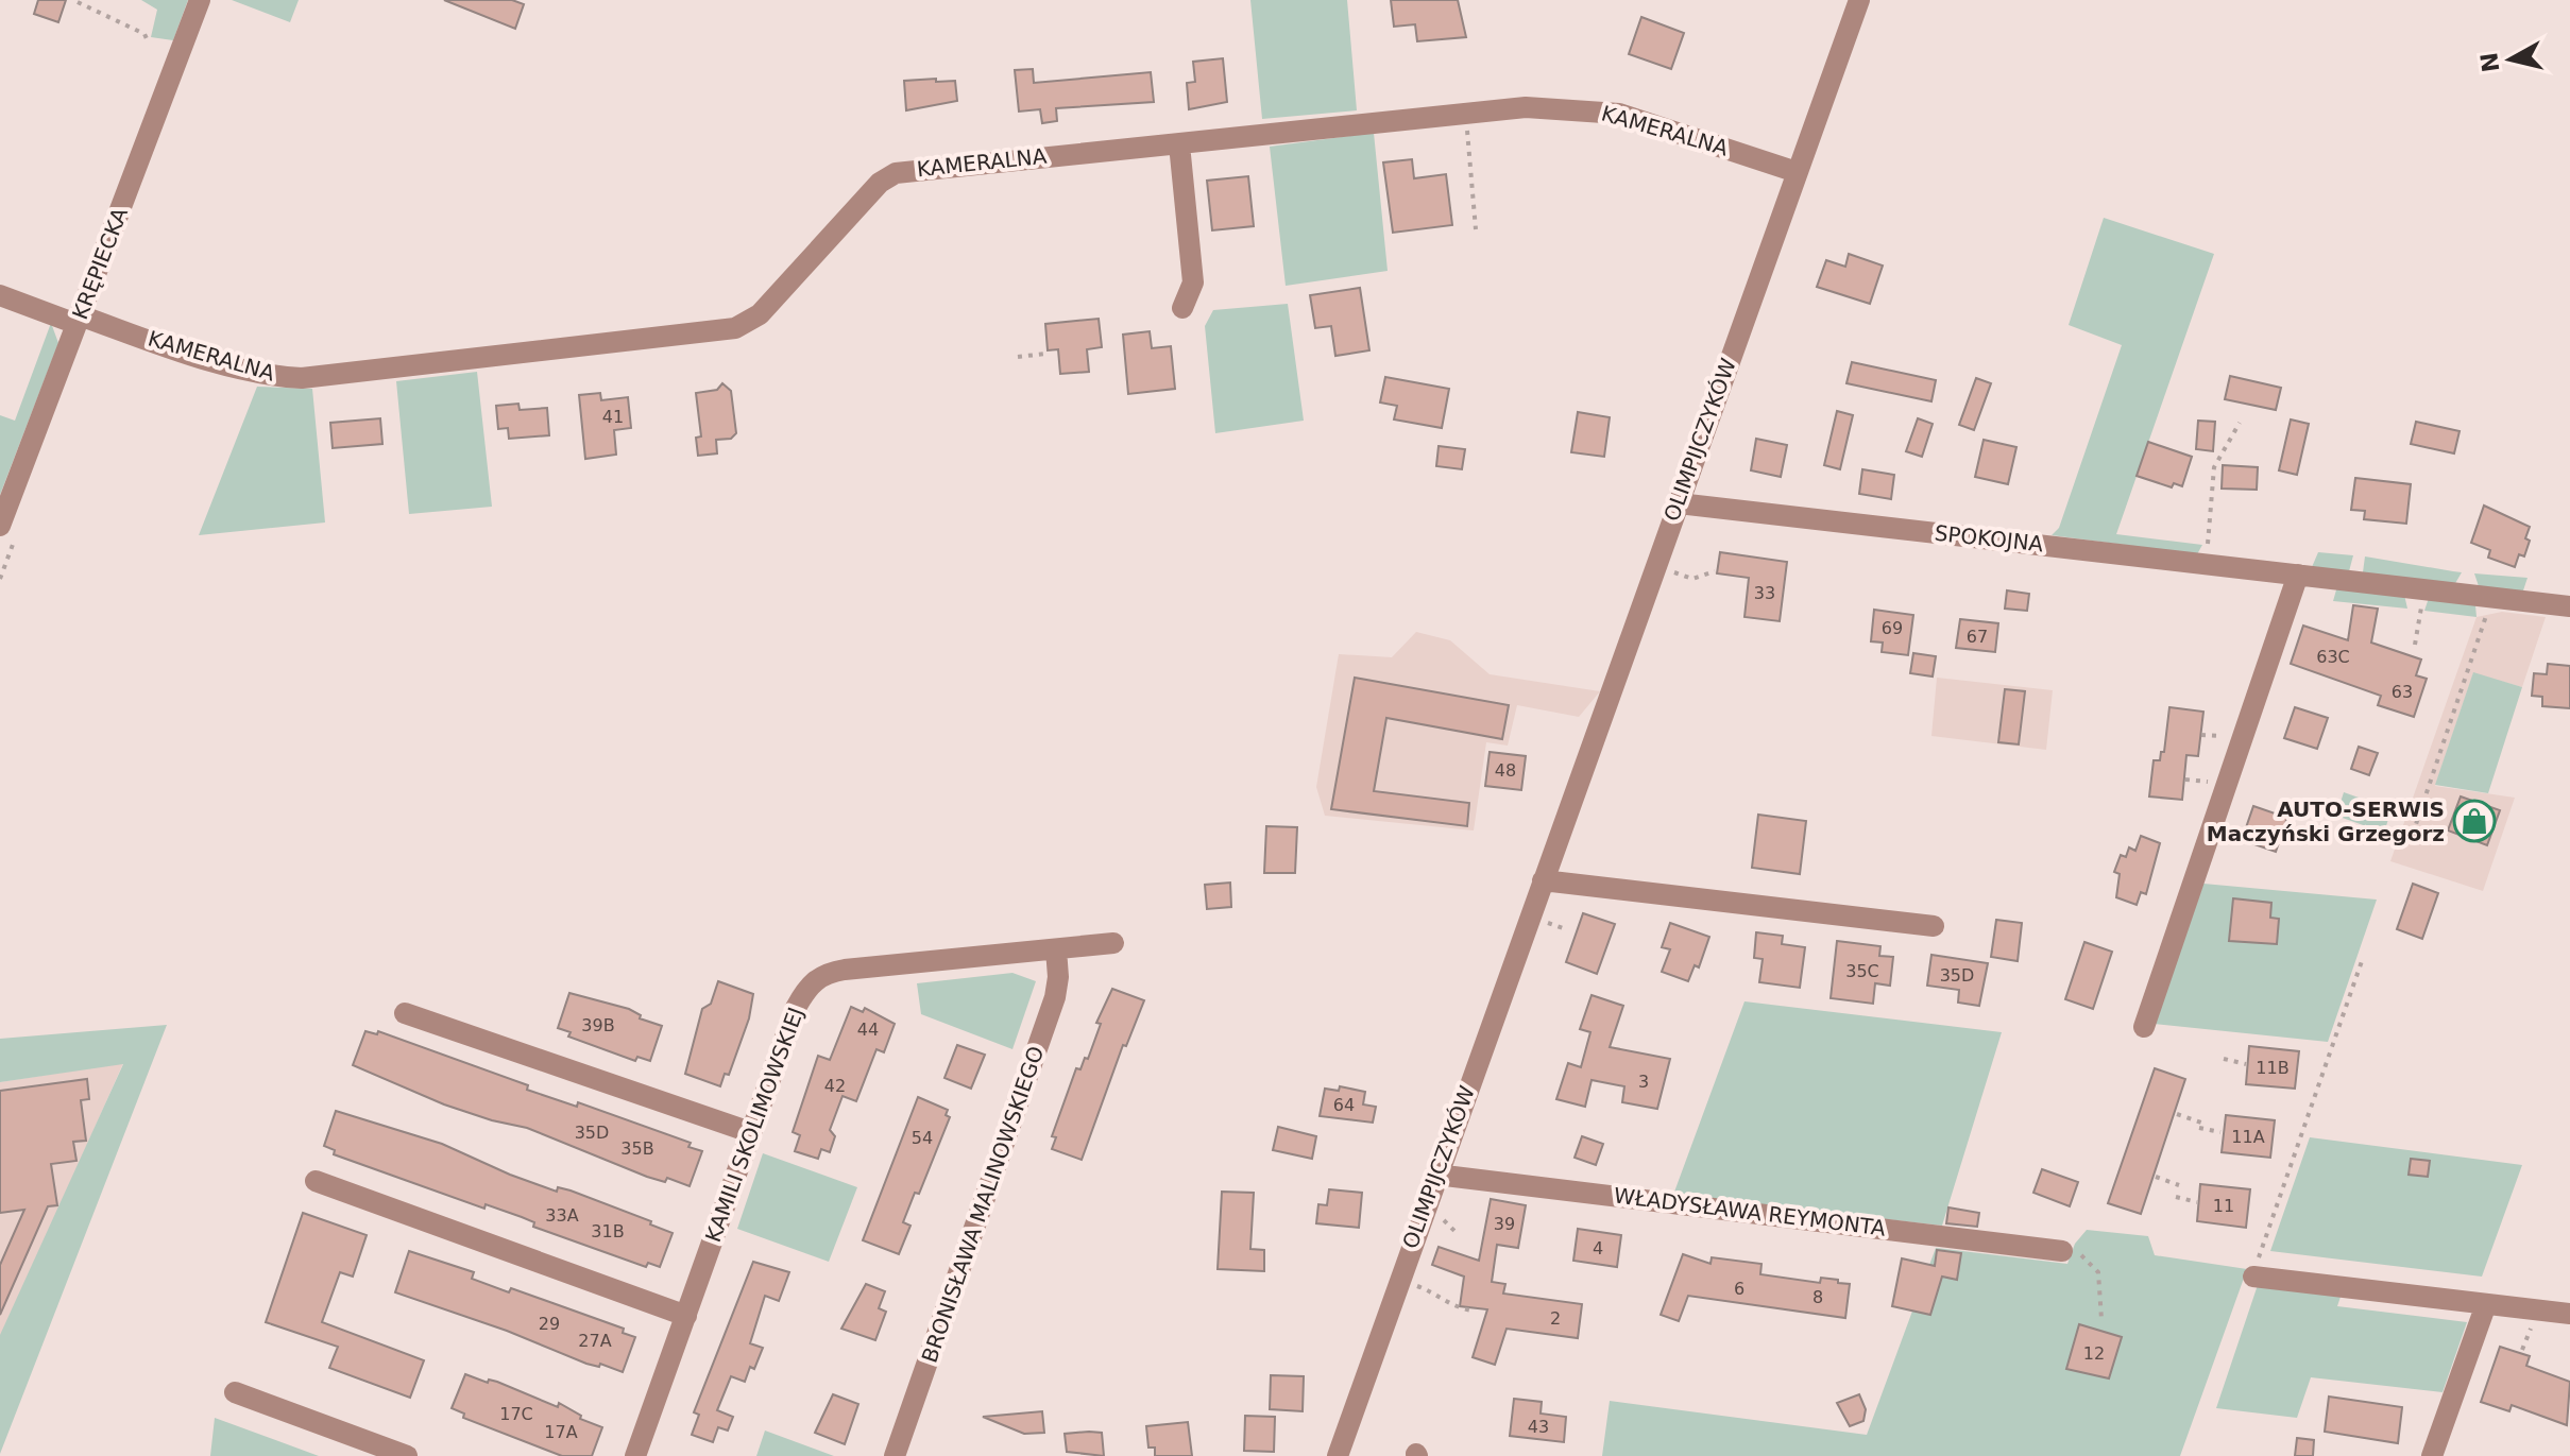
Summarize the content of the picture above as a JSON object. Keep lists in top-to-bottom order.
{
  "streets": {
    "street": [
      "KAMERALNA",
      "KRĘPIECKA",
      "OLIMPIJCZYKÓW",
      "SPOKOJNA",
      "KAMILI SKOLIMOWSKIEJ",
      "BRONISŁAWA MALINOWSKIEGO",
      "WŁADYSŁAWA REYMONTA"
    ]
  },
  "crossings": [
    ["KAMERALNA", "KRĘPIECKA"],
    ["KAMERALNA", "OLIMPIJCZYKÓW"],
    ["OLIMPIJCZYKÓW", "SPOKOJNA"],
    ["OLIMPIJCZYKÓW", "WŁADYSŁAWA REYMONTA"],
    ["KAMILI SKOLIMOWSKIEJ", "BRONISŁAWA MALINOWSKIEGO"]
  ],
  "places": {
    "shop": ["AUTO-SERWIS Maczyński Grzegorz"]
  },
  "house_numbers": [
    "41",
    "33",
    "69",
    "67",
    "63C",
    "63",
    "48",
    "35C",
    "35D",
    "39B",
    "44",
    "11B",
    "3",
    "42",
    "64",
    "35D",
    "11A",
    "54",
    "35B",
    "11",
    "33A",
    "39",
    "31B",
    "4",
    "6",
    "8",
    "2",
    "29",
    "27A",
    "12",
    "17C",
    "43",
    "17A"
  ],
  "north": "left"
}
